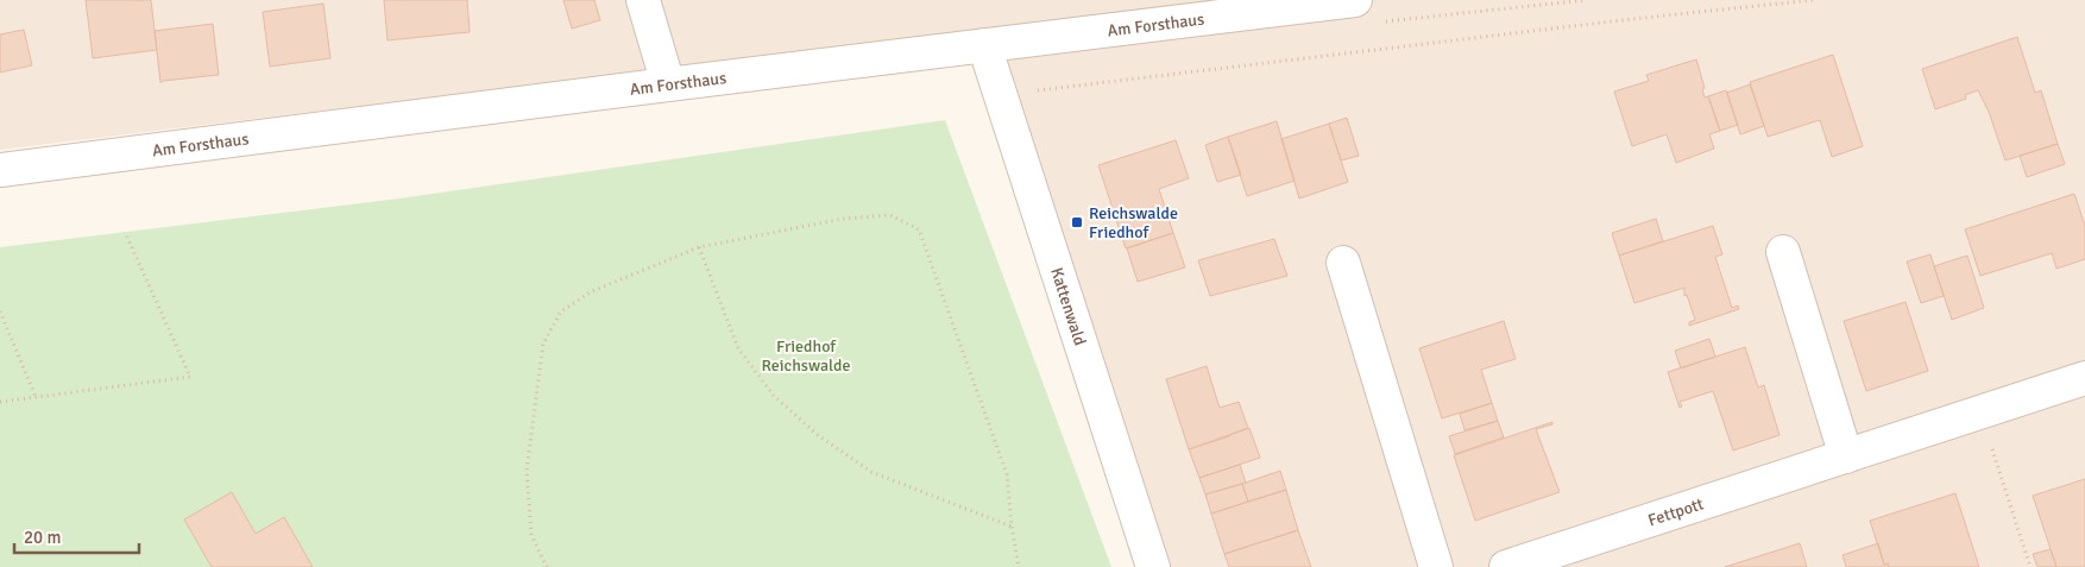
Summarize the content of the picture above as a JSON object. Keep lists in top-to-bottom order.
{
  "streets": {
    "street": ["Am Forsthaus", "Kattenwald", "Fettpott"]
  },
  "crossings": [
    ["Am Forsthaus", "Kattenwald"]
  ],
  "parks": ["Friedhof Reichswalde"],
  "places": {
    "transit": ["Reichswalde Friedhof"]
  },
  "scale_bar": "20 m"
}
